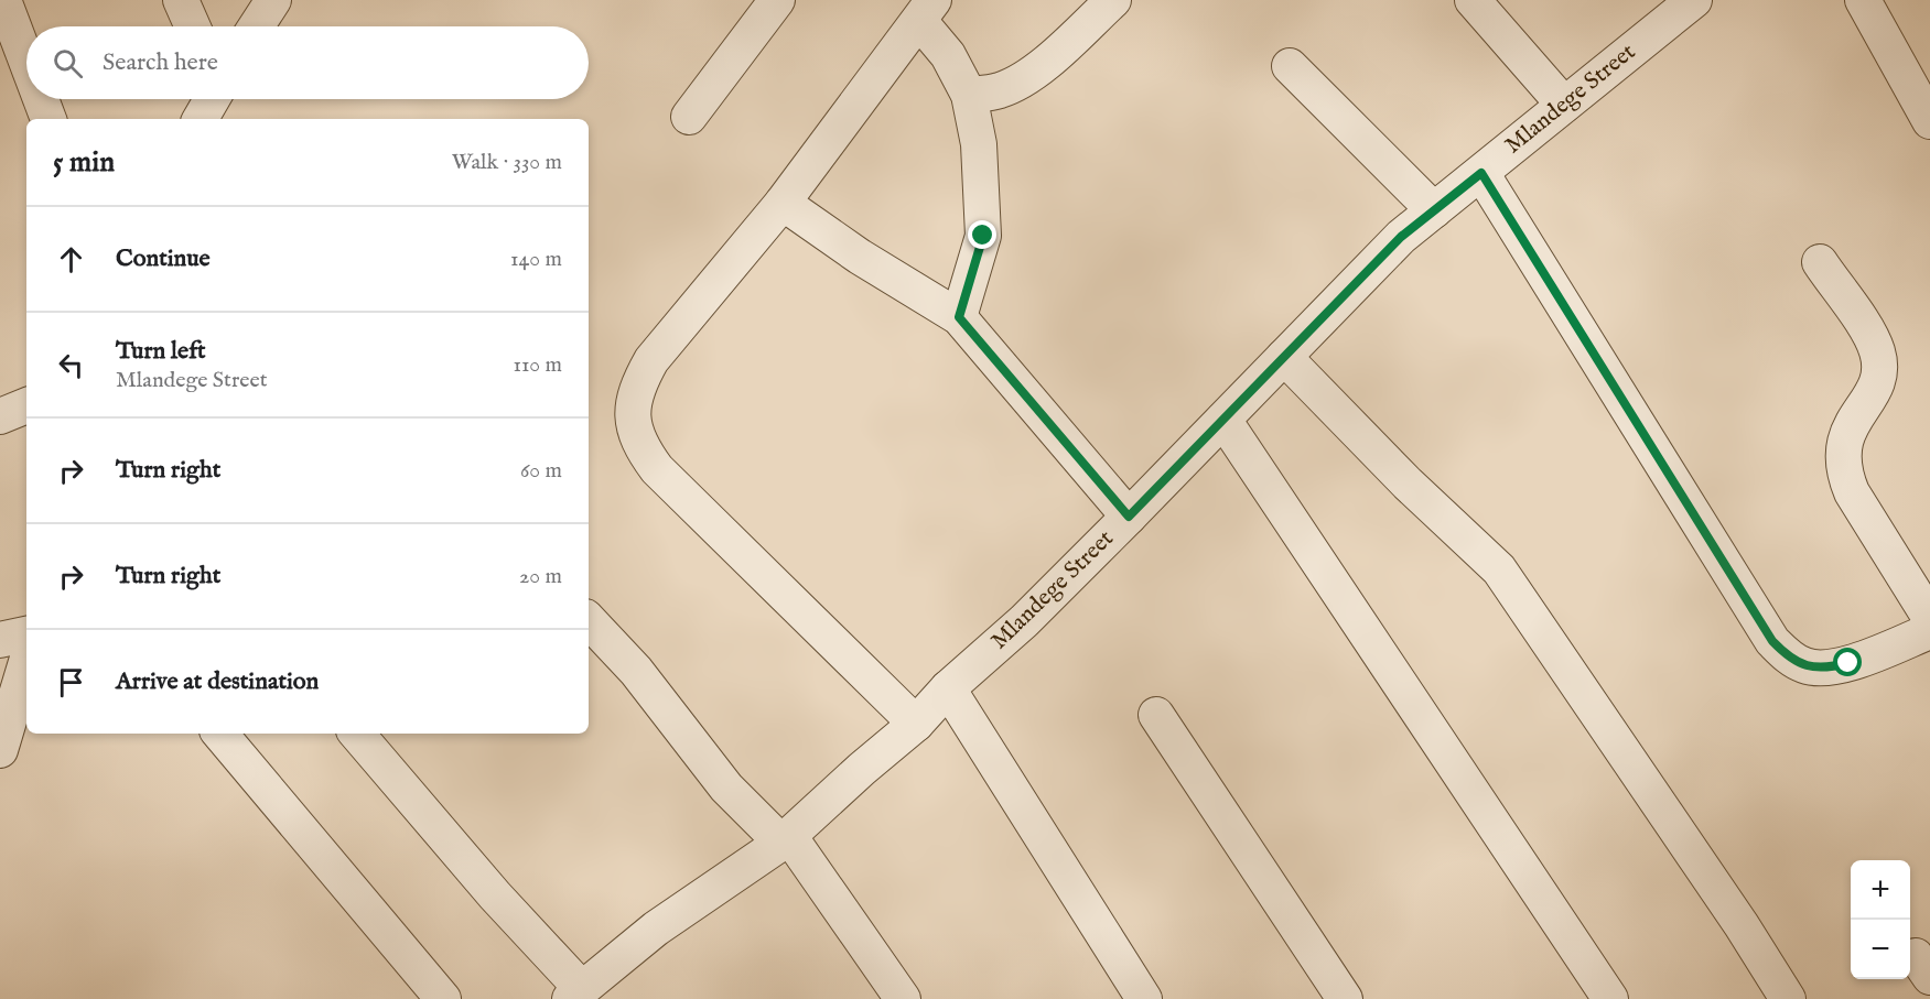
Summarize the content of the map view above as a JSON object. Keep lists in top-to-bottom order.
{
  "streets": {
    "street": ["Mlandege Street"]
  },
  "page": {
    "search": "Search here",
    "heading": ["5 min", "Walk · 330 m"],
    "list": [
      ["Continue", "140 m"],
      ["Turn left", "Mlandege Street", "110 m"],
      ["Turn right", "60 m"],
      ["Turn right", "20 m"],
      "Arrive at destination"
    ],
    "map_buttons": ["+", "−"]
  }
}
